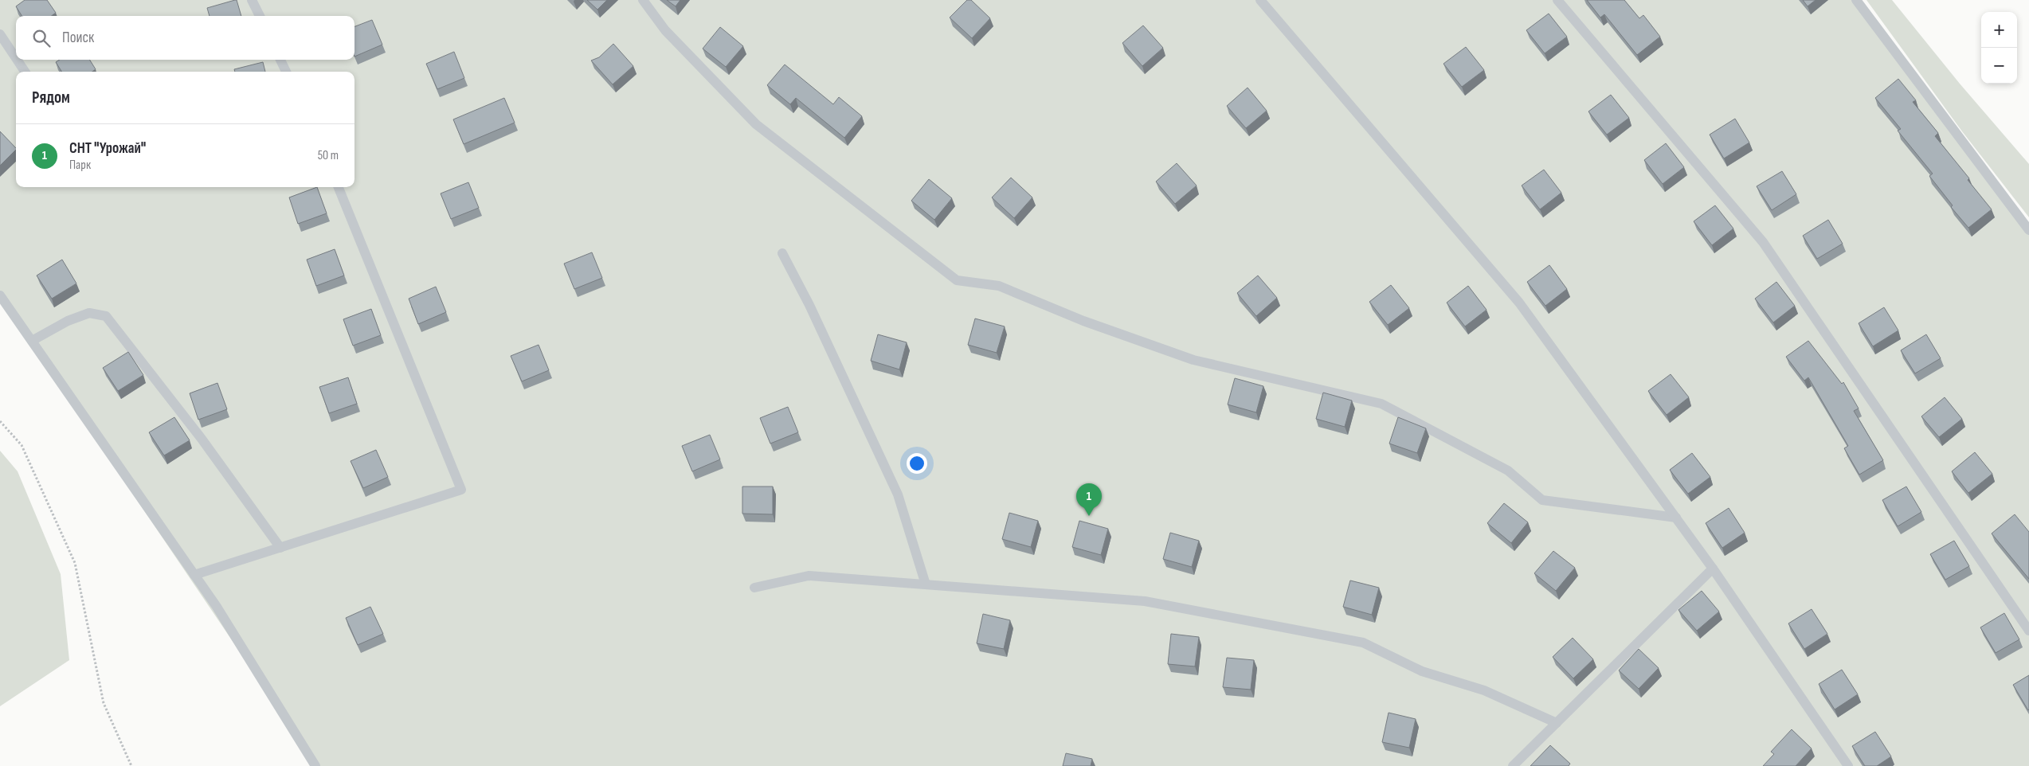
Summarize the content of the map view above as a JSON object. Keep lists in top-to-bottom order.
{
  "page": {
    "map_buttons": ["+", "−"],
    "search": "Поиск",
    "heading": "Рядом",
    "list": [
      {
        "mark": "1",
        "name": "СНТ \"Урожай\"",
        "note": "Парк",
        "value": "50 m"
      }
    ],
    "pins": "1"
  }
}
